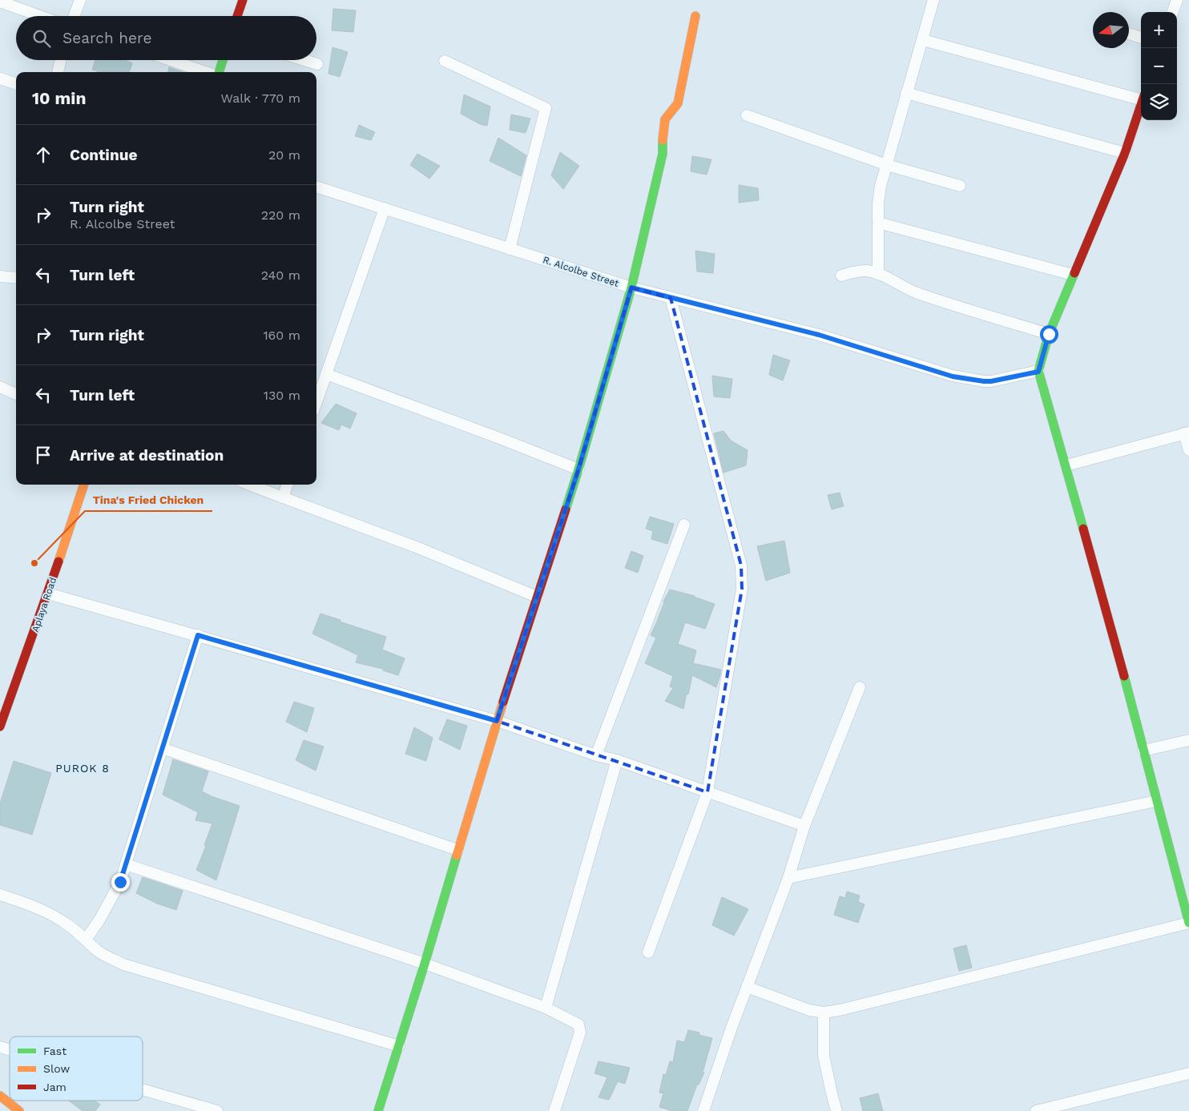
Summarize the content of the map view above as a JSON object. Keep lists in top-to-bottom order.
{
  "streets": {
    "main road": ["Aplaya Road"],
    "street": ["R. Alcolbe Street"]
  },
  "districts": ["PUROK 8"],
  "places": ["Tina's Fried Chicken"],
  "legend": ["Fast", "Slow", "Jam"],
  "north": "left",
  "page": {
    "map_buttons": ["+", "−"],
    "search": "Search here",
    "heading": ["10 min", "Walk · 770 m"],
    "list": [
      ["Continue", "20 m"],
      ["Turn right", "R. Alcolbe Street", "220 m"],
      ["Turn left", "240 m"],
      ["Turn right", "160 m"],
      ["Turn left", "130 m"],
      "Arrive at destination"
    ]
  }
}
